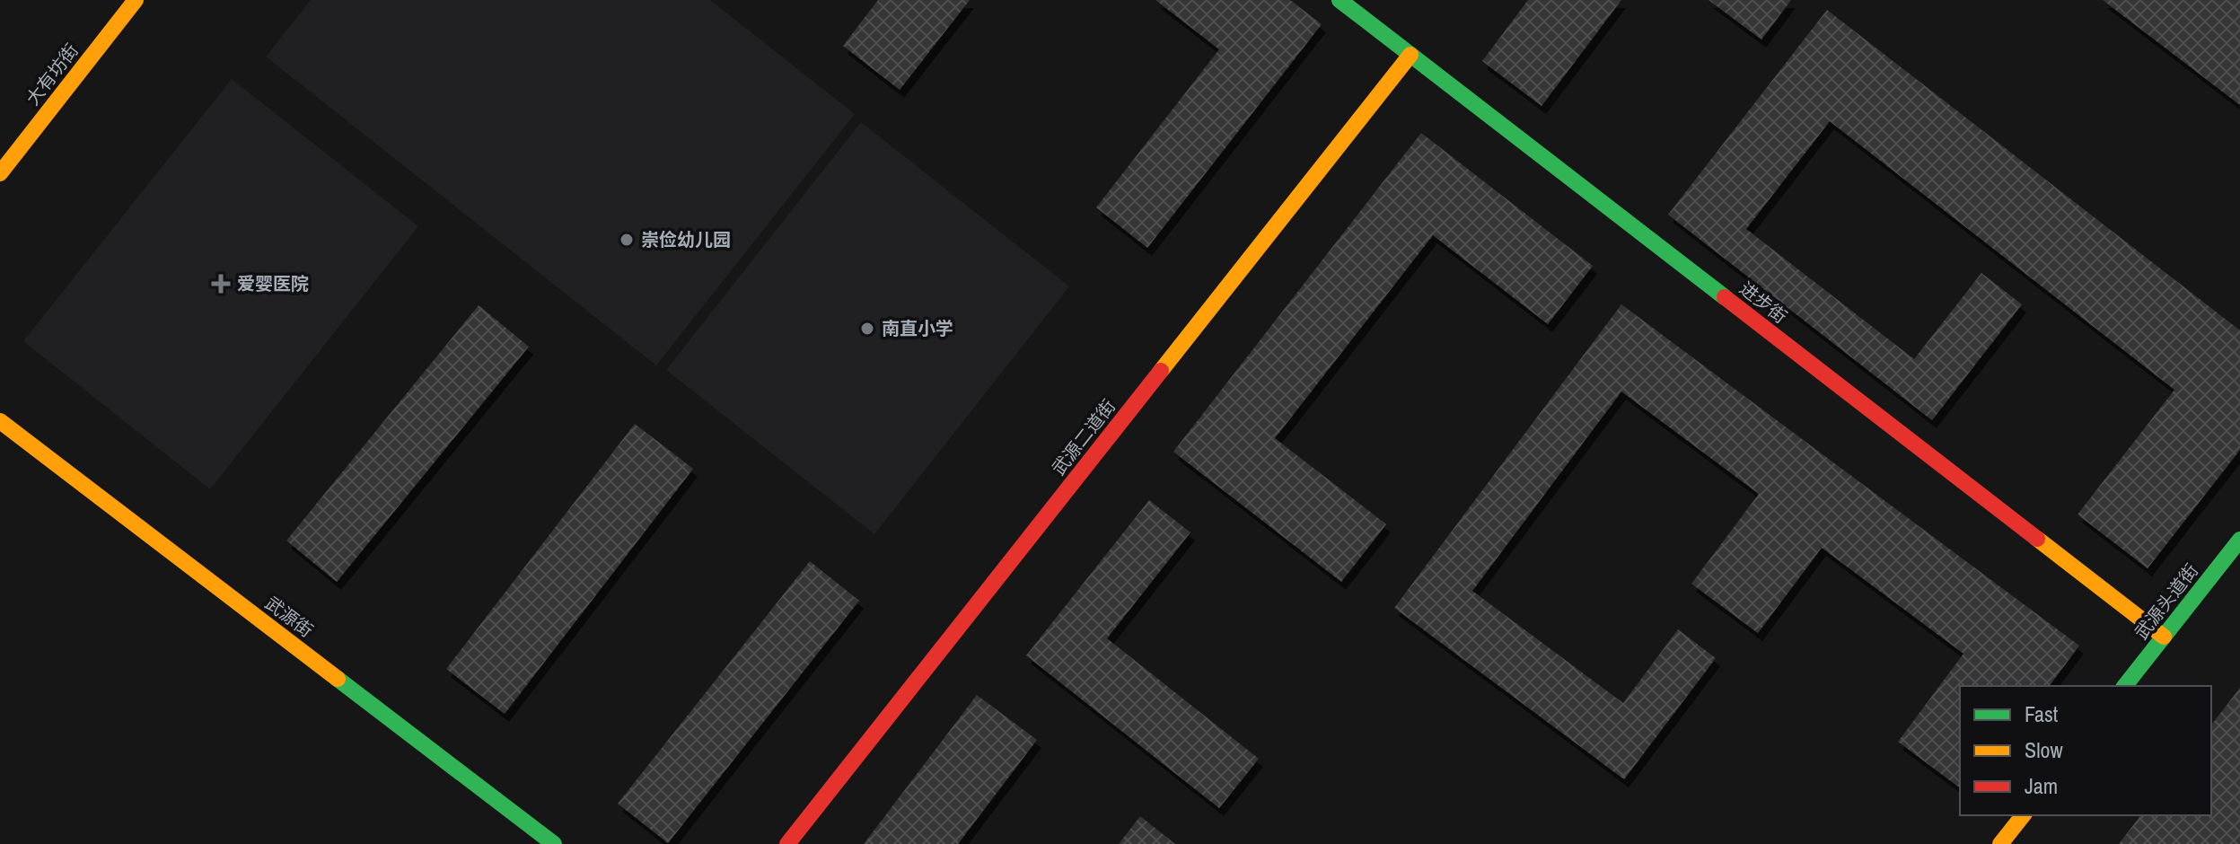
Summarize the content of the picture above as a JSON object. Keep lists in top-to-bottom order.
{
  "streets": {
    "street": [
      "大有坊街",
      "进步街",
      "武源二道街",
      "武源头道街",
      "武源街"
    ]
  },
  "crossings": [
    ["进步街", "武源二道街"],
    ["进步街", "武源头道街"]
  ],
  "places": {
    "other": ["崇俭幼儿园", "南直小学"],
    "health": ["爱婴医院"]
  },
  "legend": ["Fast", "Slow", "Jam"]
}
